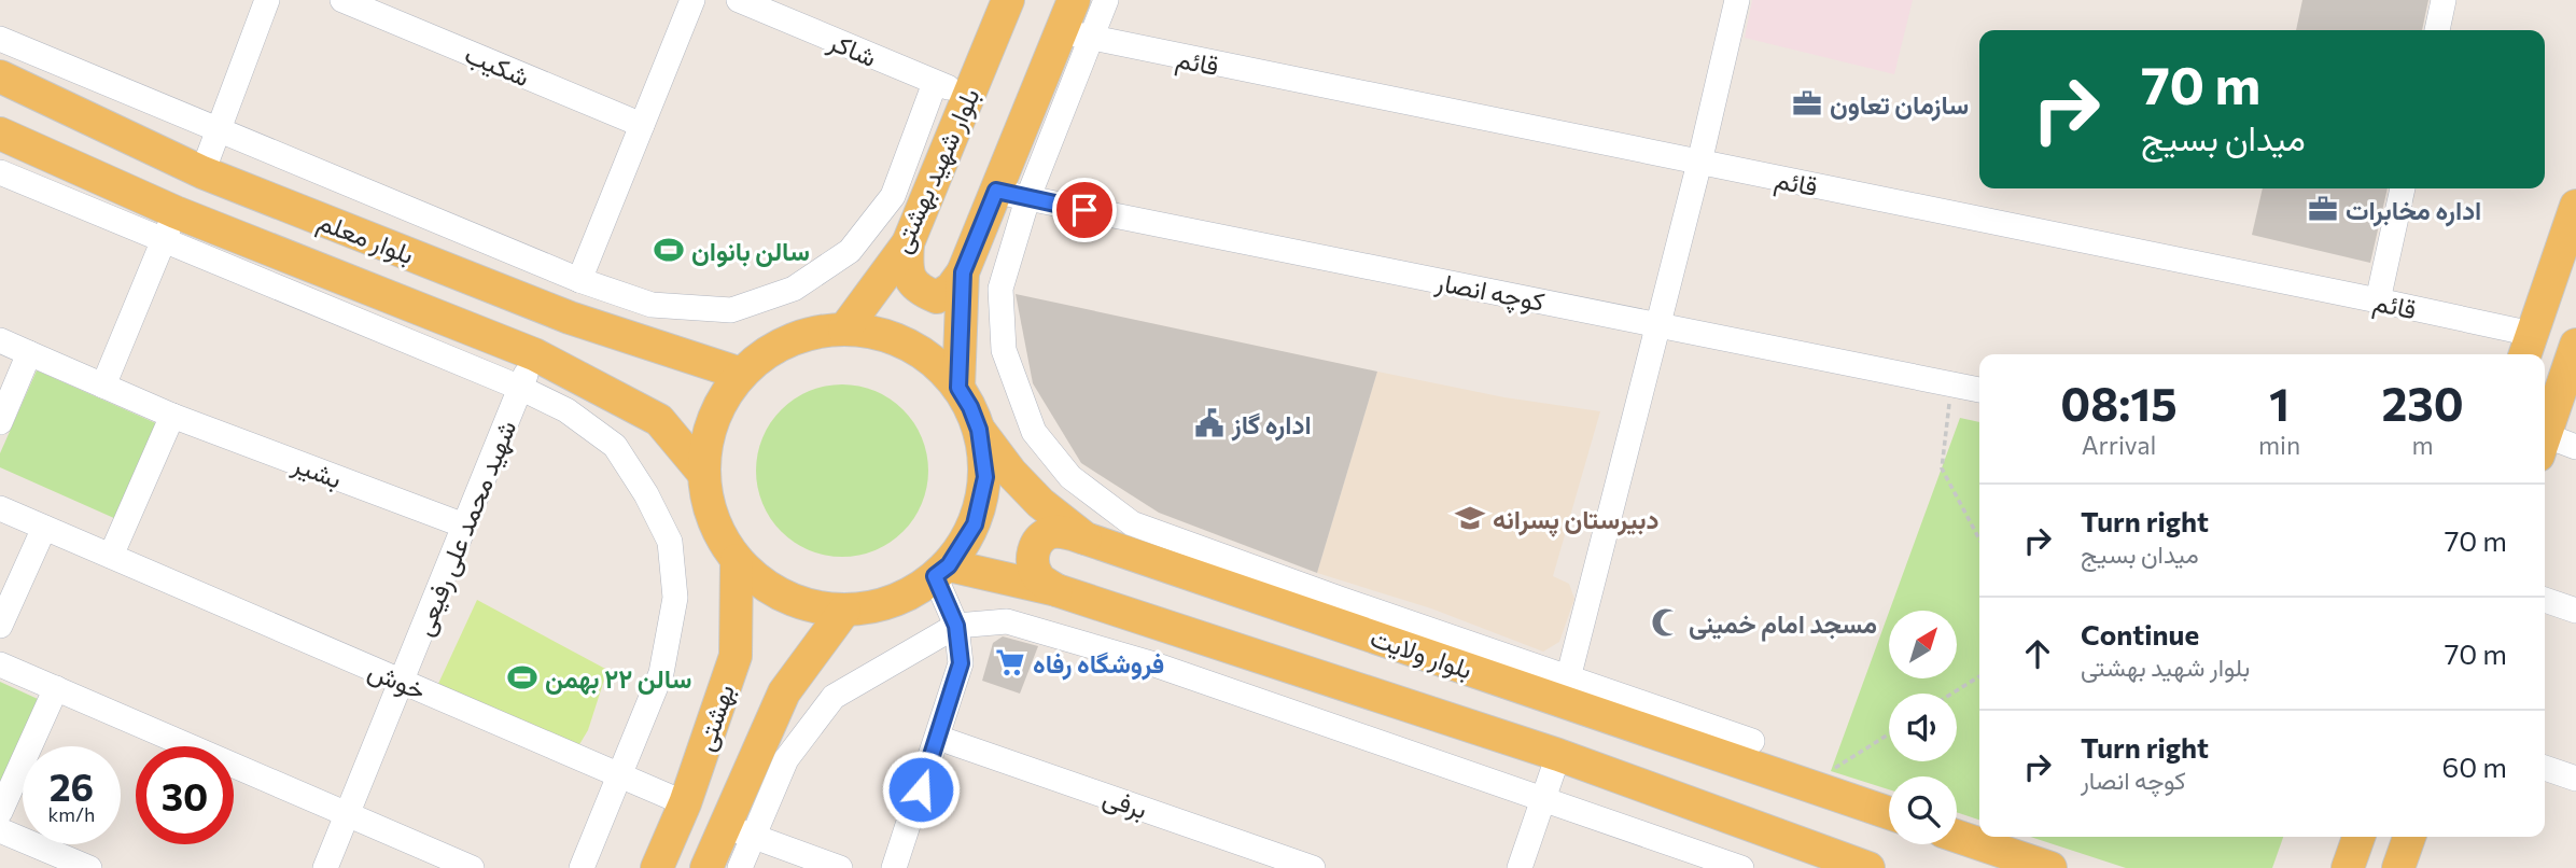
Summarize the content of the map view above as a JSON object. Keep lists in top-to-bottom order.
{
  "streets": {
    "main road": [
      "بلوار شهید بهشتی",
      "بلوار معلم",
      "بلوار ولایت",
      "بهشتی"
    ],
    "street": [
      "شاکر",
      "قائم",
      "شکیب",
      "کوچه انصار",
      "بشیر",
      "شهید محمد علی رفیعی",
      "خوش",
      "برفی"
    ]
  },
  "crossings": [
    ["شاکر", "بلوار شهید بهشتی"],
    ["بلوار معلم", "شهید محمد علی رفیعی"],
    ["بشیر", "شهید محمد علی رفیعی"],
    ["شهید محمد علی رفیعی", "خوش"],
    ["خوش", "بهشتی"]
  ],
  "places": {
    "office": ["سازمان تعاون", "اداره مخابرات"],
    "sports": ["سالن بانوان", "سالن ۲۲ بهمن"],
    "public building": ["اداره گاز"],
    "school or university": ["دبیرستان پسرانه"],
    "mosque": ["مسجد امام خمینی"],
    "supermarket": ["فروشگاه رفاه"]
  },
  "north": "top right",
  "page": {
    "turn": ["70 m", "میدان بسیج"],
    "eta": [
      "08:15",
      "Arrival",
      "1",
      "min",
      "230",
      "m"
    ],
    "list": [
      {
        "name": "Turn right",
        "note": "میدان بسیج",
        "value": "70 m"
      },
      {
        "name": "Continue",
        "note": "بلوار شهید بهشتی",
        "value": "70 m"
      },
      {
        "name": "Turn right",
        "note": "کوچه انصار",
        "value": "60 m"
      }
    ],
    "speed": "26 km/h",
    "limit": "30"
  }
}
